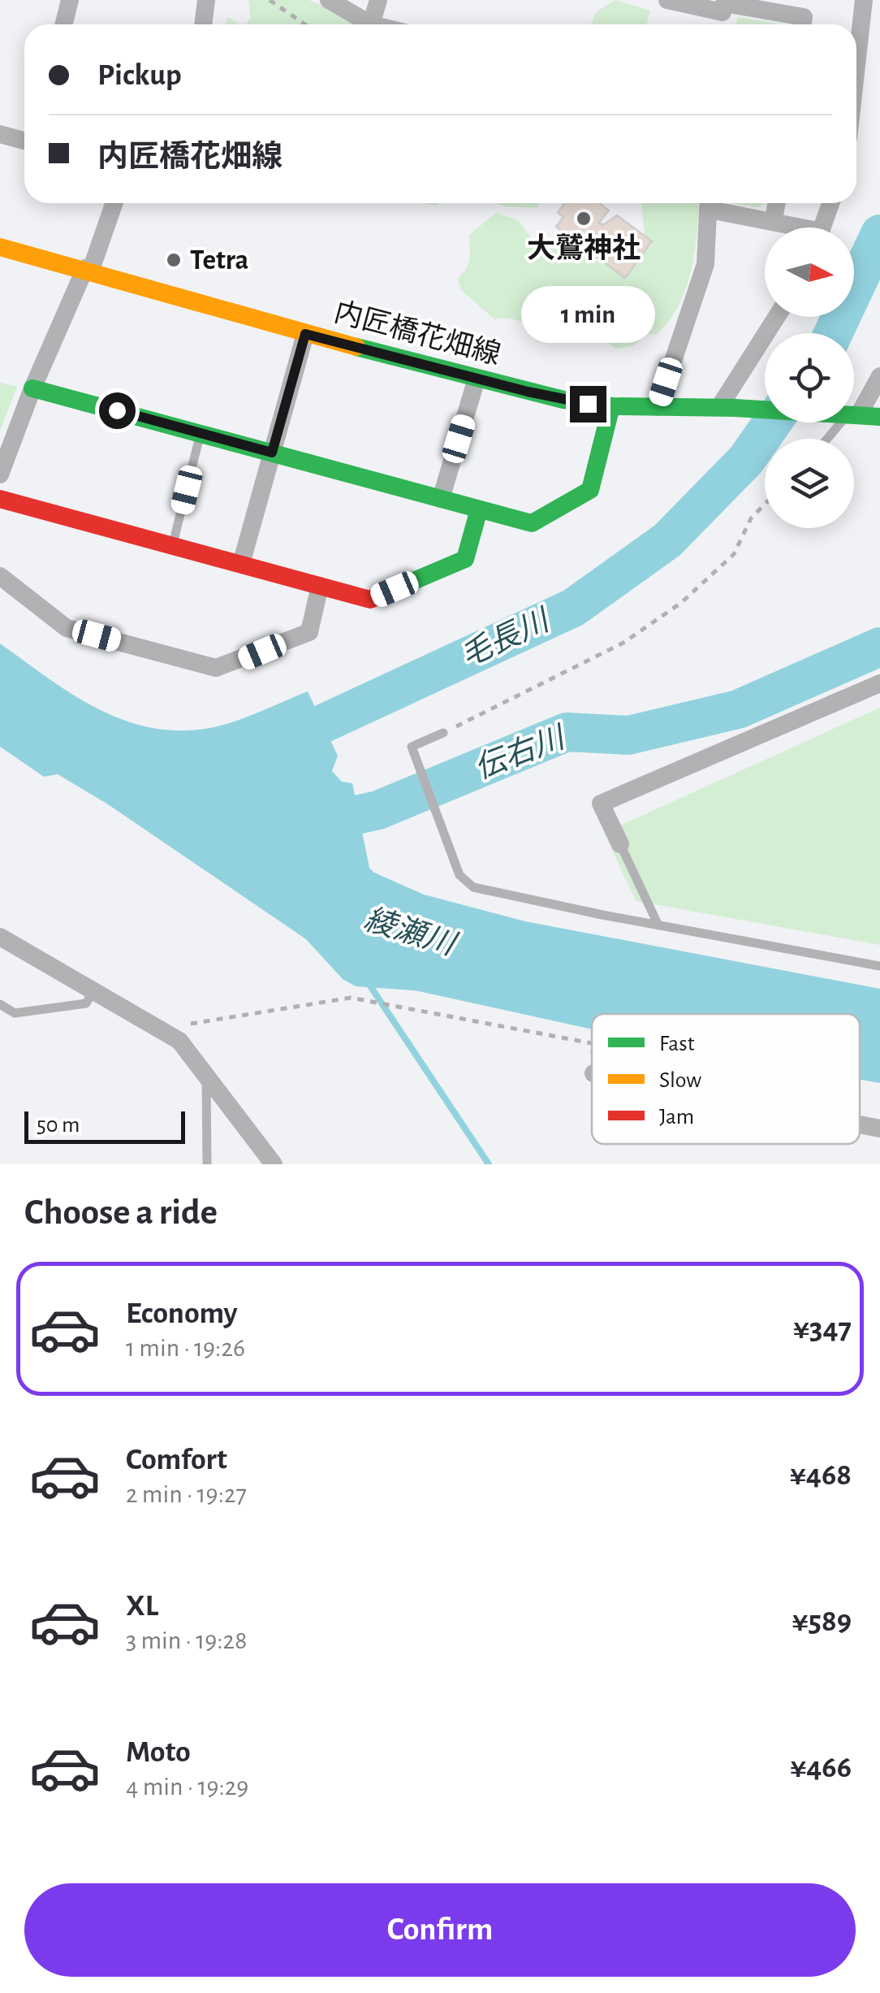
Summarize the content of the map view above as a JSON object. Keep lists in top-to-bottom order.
{
  "streets": {
    "street": ["内匠橋花畑線"]
  },
  "water": ["毛長川", "伝右川", "綾瀬川"],
  "places": ["大鷲神社", "Tetra"],
  "legend": ["Fast", "Slow", "Jam"],
  "scale_bar": "50 m",
  "north": "right",
  "page": {
    "banner": ["Pickup", "内匠橋花畑線"],
    "bubble": "1 min",
    "scale": "50 m",
    "heading": "Choose a ride",
    "list": [
      {
        "name": "Economy",
        "note": "1 min · 19:26",
        "value": "¥347"
      },
      {
        "name": "Comfort",
        "note": "2 min · 19:27",
        "value": "¥468"
      },
      {
        "name": "XL",
        "note": "3 min · 19:28",
        "value": "¥589"
      },
      {
        "name": "Moto",
        "note": "4 min · 19:29",
        "value": "¥466"
      }
    ],
    "buttons": "Confirm"
  }
}
